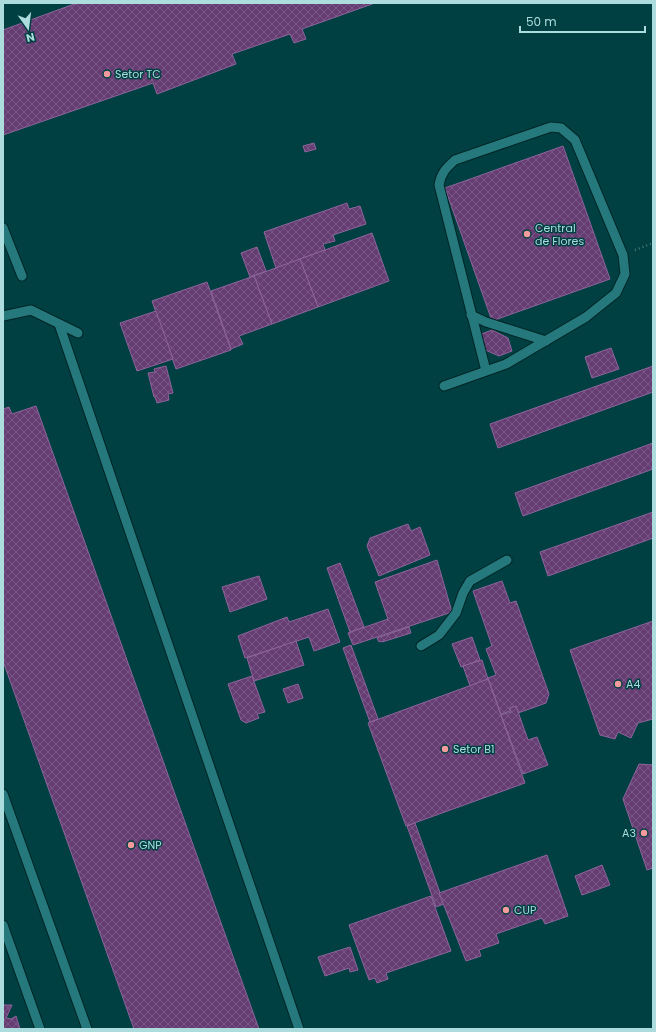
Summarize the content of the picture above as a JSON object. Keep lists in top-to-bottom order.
{
  "places": [
    "Setor TC",
    "Central de Flores",
    "A4",
    "Setor B1",
    "A3",
    "GNP",
    "CUP"
  ],
  "scale_bar": "50 m",
  "north": "bottom"
}
